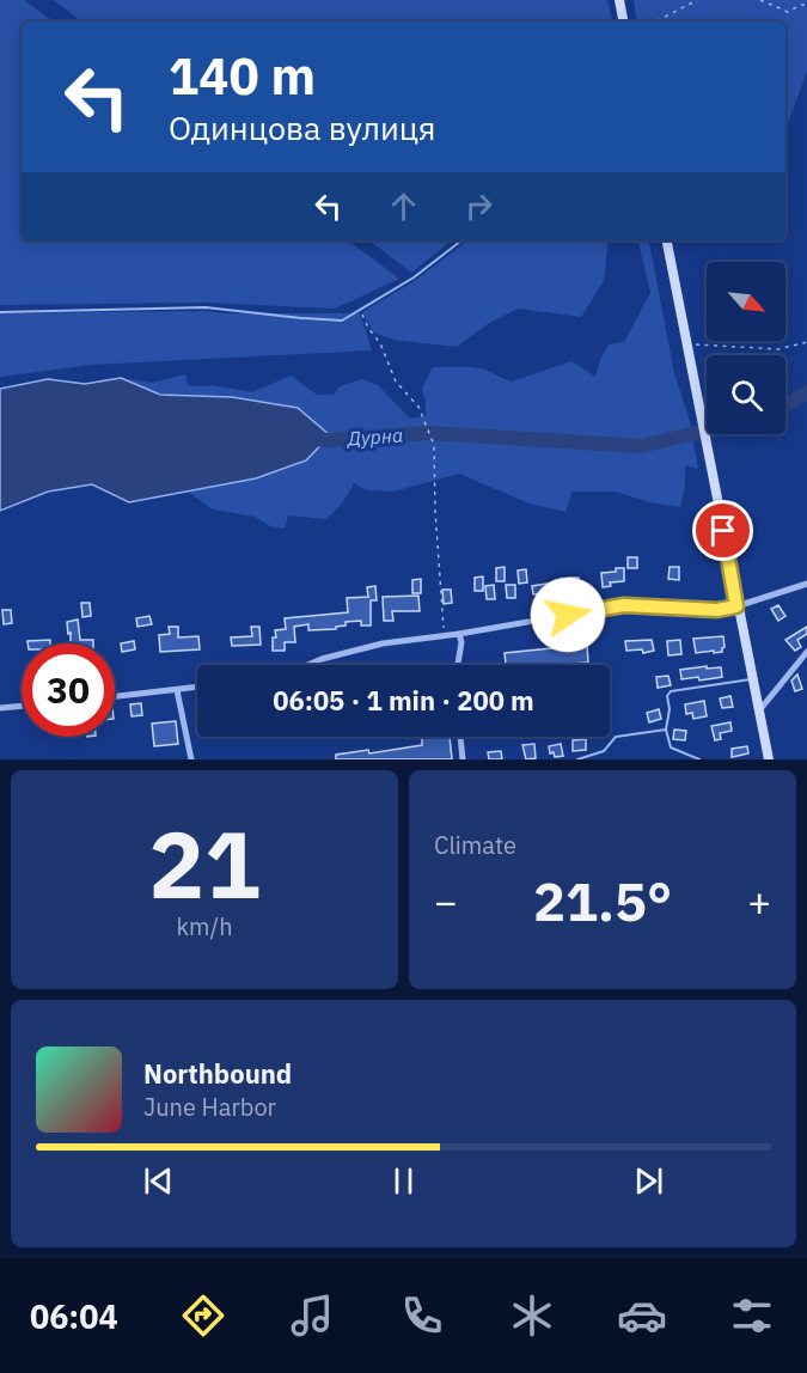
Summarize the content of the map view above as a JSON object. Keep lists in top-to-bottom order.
{
  "water": ["Дурна"],
  "north": "bottom right",
  "page": {
    "turn": ["140 m", "Одинцова вулиця"],
    "limit": "30",
    "trip": "06:05 · 1 min · 200 m",
    "tile": [
      ["21", "km/h"],
      "Climate"
    ],
    "heat": ["−", "21.5°", "+"],
    "song": ["Northbound", "June Harbor"],
    "tabs": "06:04"
  }
}
